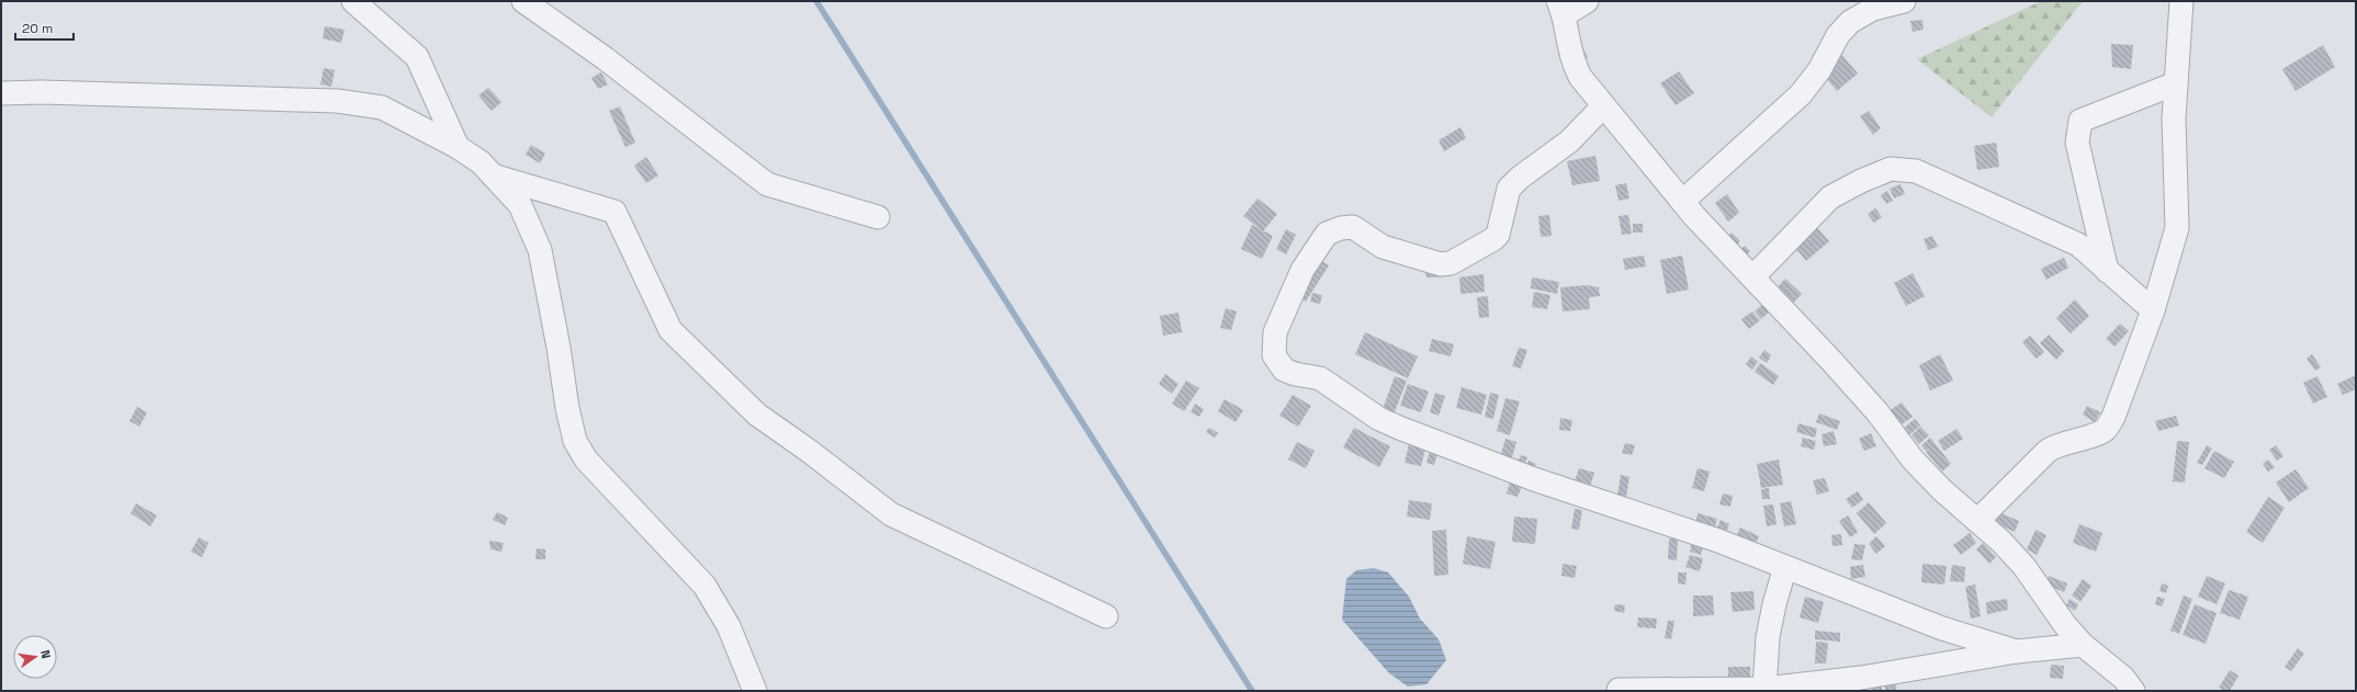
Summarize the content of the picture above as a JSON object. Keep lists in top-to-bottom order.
{
  "scale_bar": "20 m",
  "north": "right"
}
